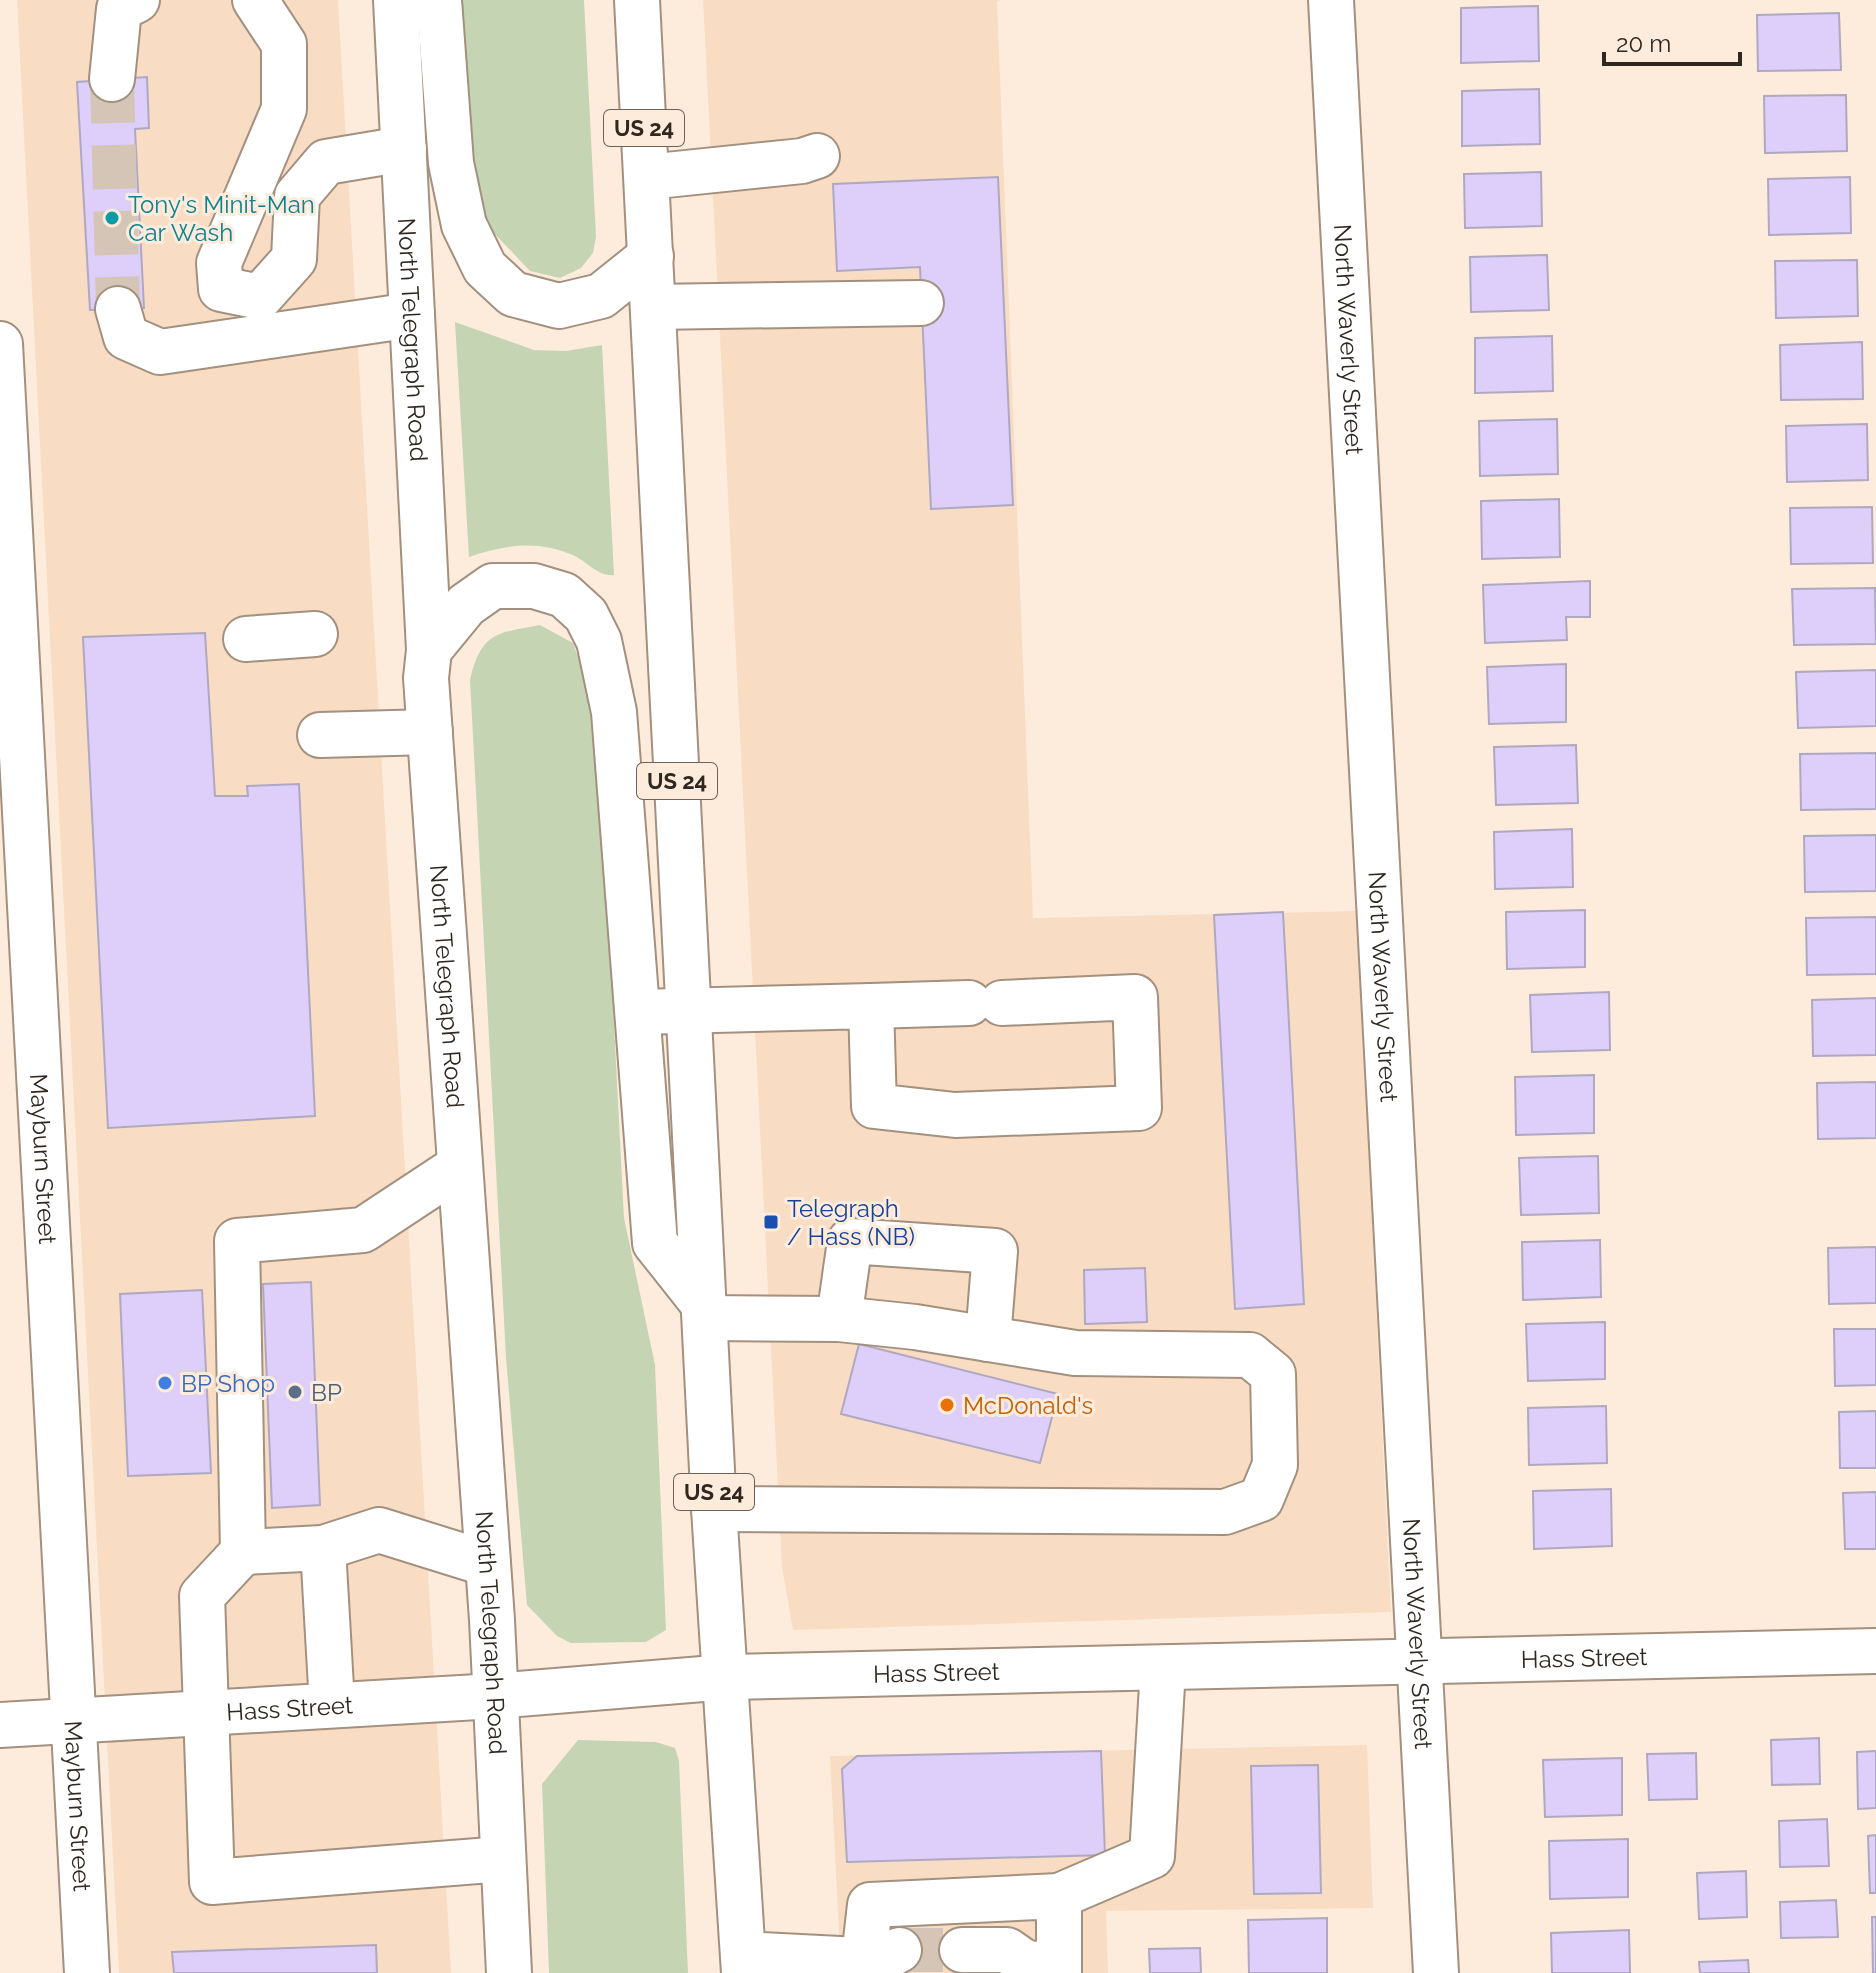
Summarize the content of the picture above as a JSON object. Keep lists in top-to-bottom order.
{
  "streets": {
    "street": [
      "US 24",
      "North Waverly Street",
      "North Telegraph Road",
      "Mayburn Street",
      "Hass Street"
    ]
  },
  "crossings": [
    ["US 24", "Hass Street"],
    ["North Waverly Street", "Hass Street"],
    ["North Telegraph Road", "Hass Street"],
    ["Mayburn Street", "Hass Street"]
  ],
  "places": {
    "other": [
      "Tony's Minit-Man Car Wash",
      "BP Shop",
      "BP",
      "McDonald's"
    ],
    "transit": ["Telegraph / Hass (NB)"]
  },
  "scale_bar": "20 m"
}
